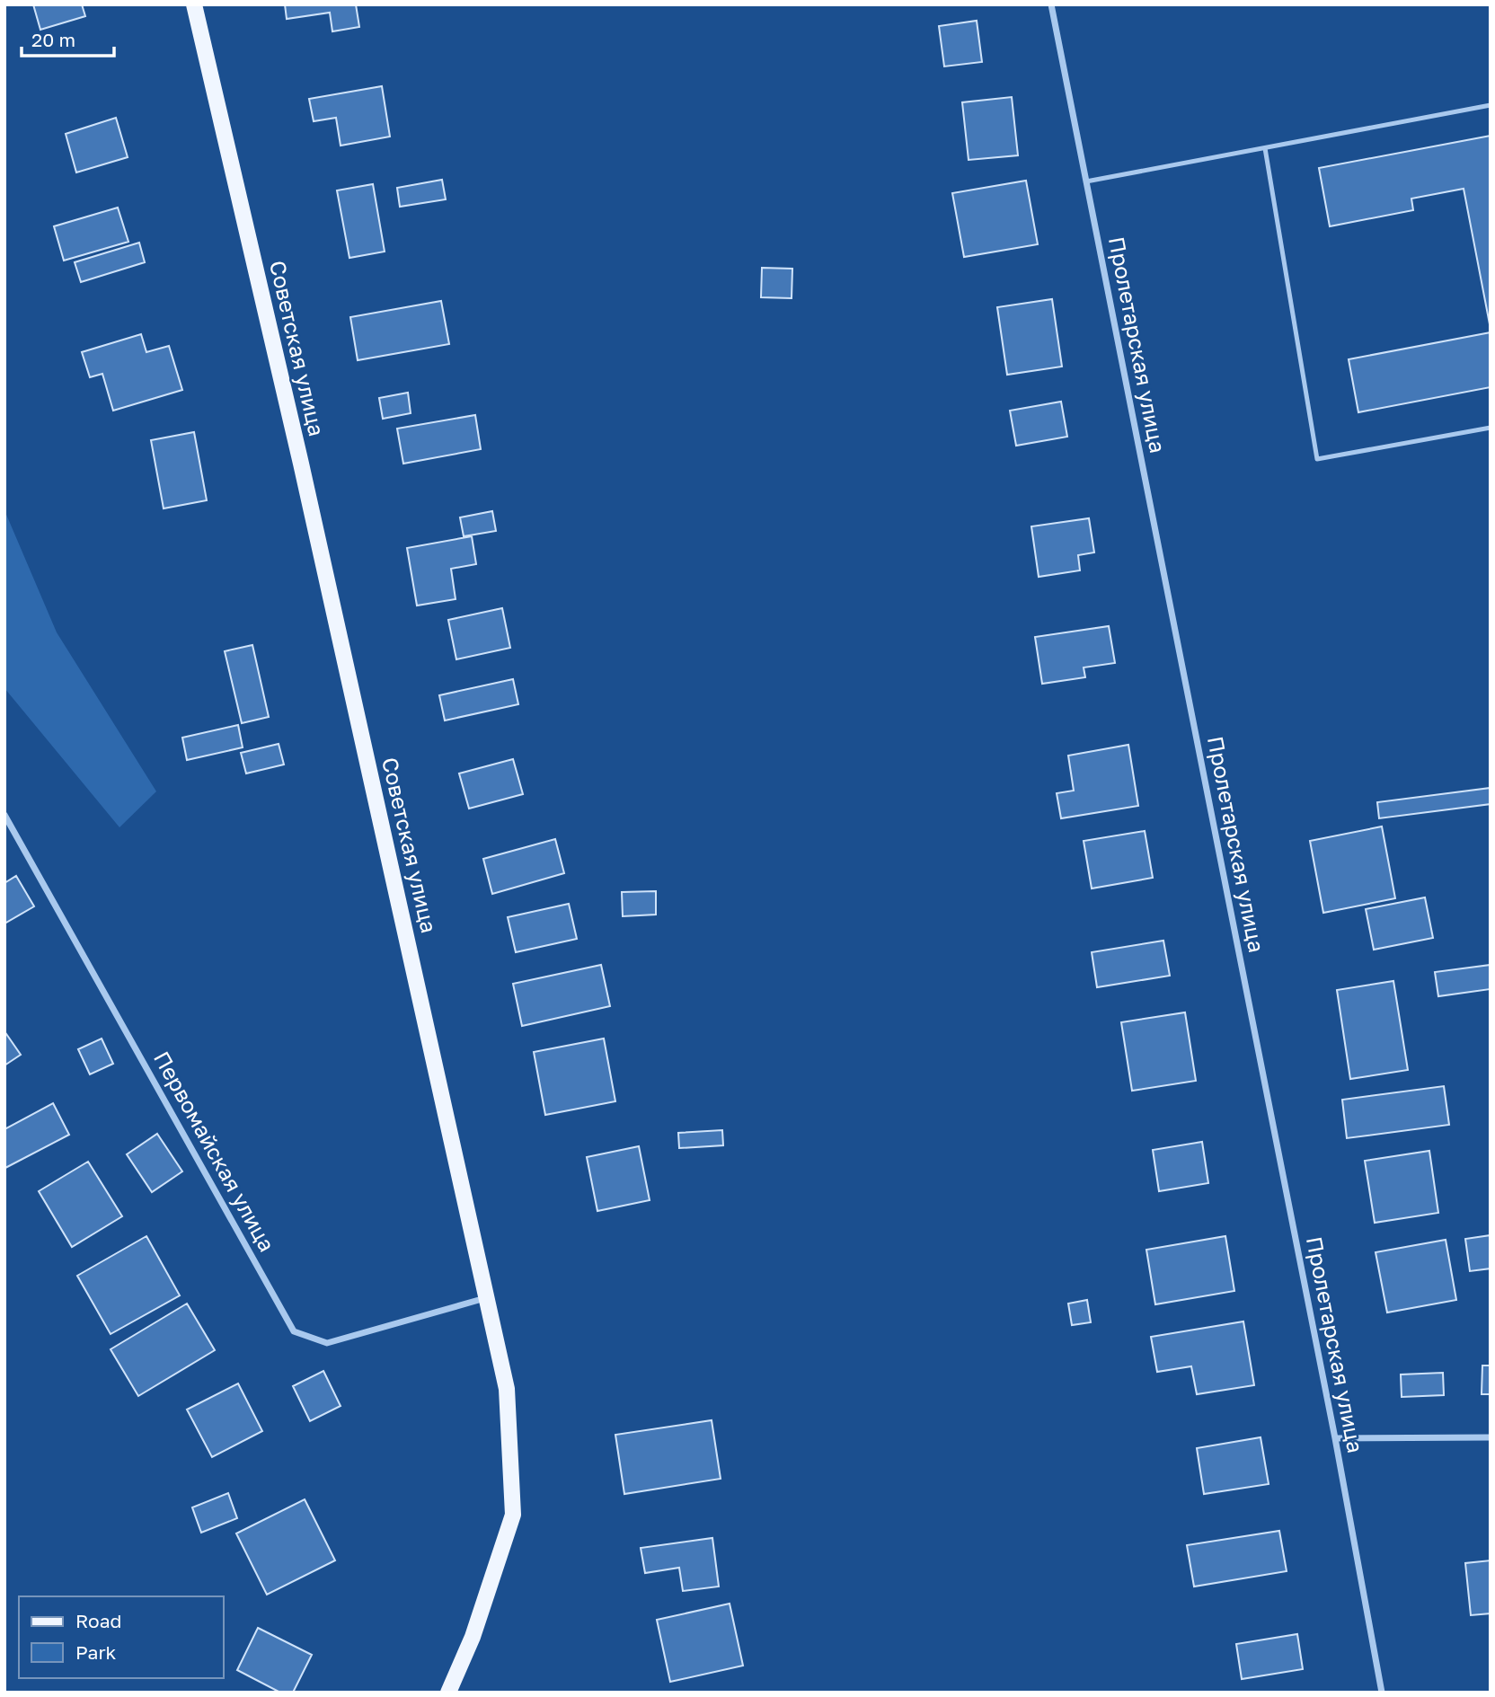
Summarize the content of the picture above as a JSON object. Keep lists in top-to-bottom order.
{
  "streets": {
    "main road": ["Советская улица"],
    "street": ["Пролетарская улица", "Первомайская улица"]
  },
  "crossings": [
    ["Советская улица", "Первомайская улица"]
  ],
  "legend": ["Road", "Park"],
  "scale_bar": "20 m"
}
